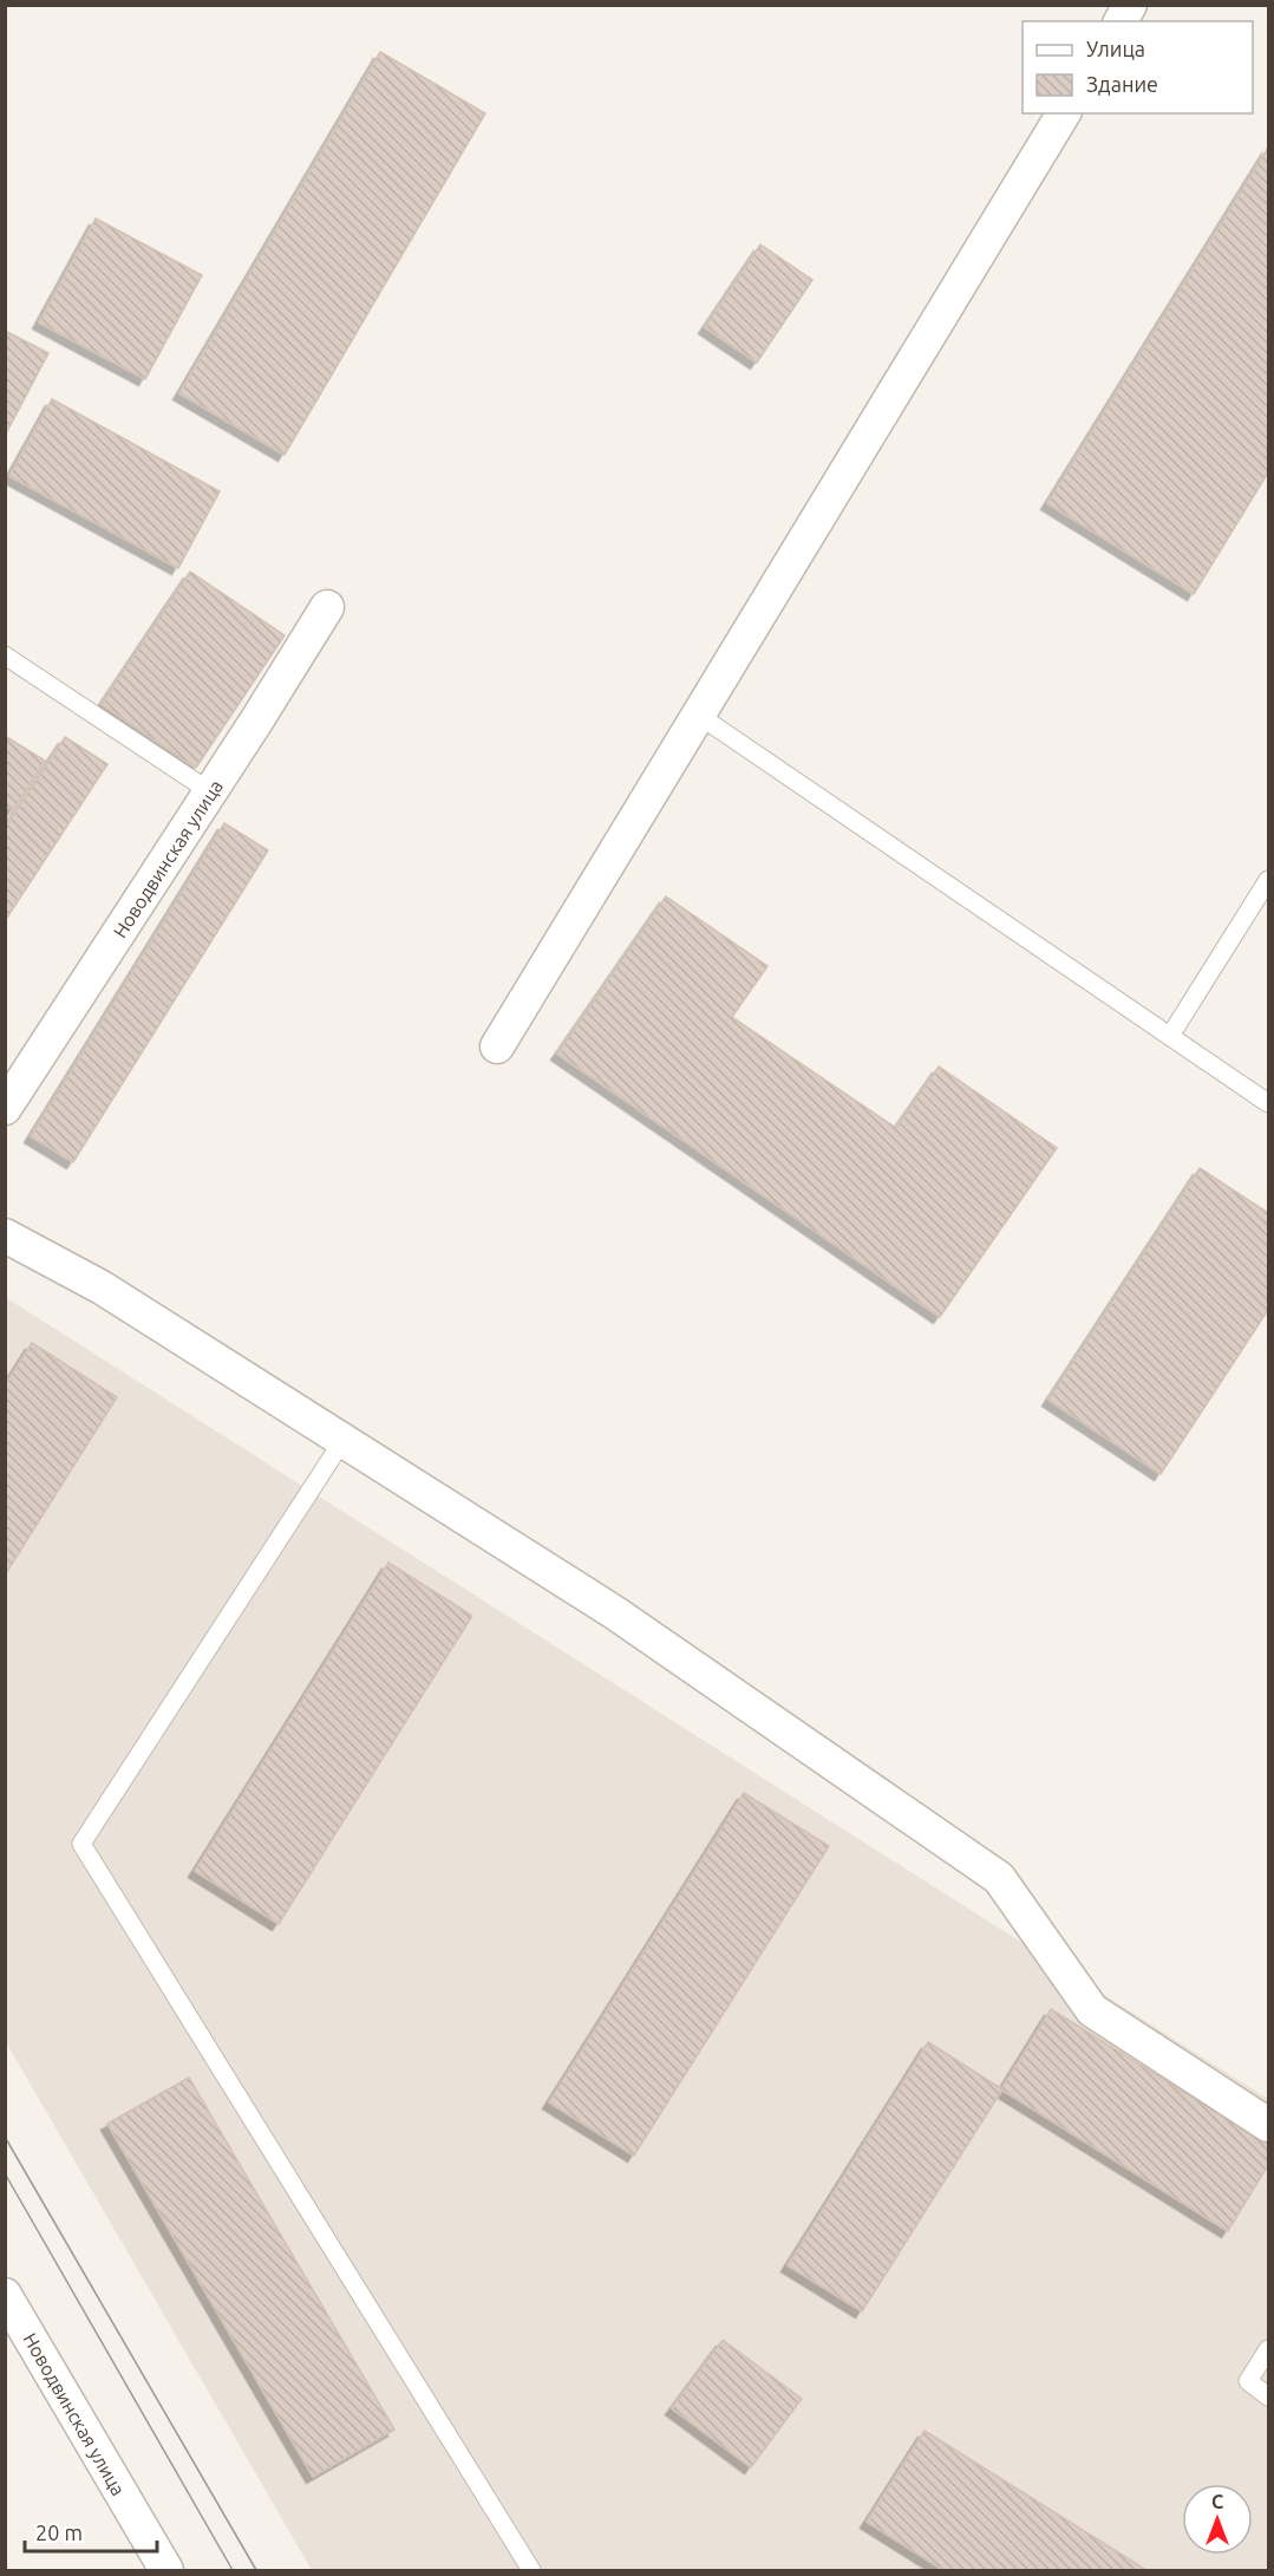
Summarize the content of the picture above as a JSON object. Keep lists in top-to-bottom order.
{
  "streets": {
    "street": ["Новодвинская улица"]
  },
  "legend": ["Улица", "Здание"],
  "scale_bar": "20 m",
  "north": "top"
}
